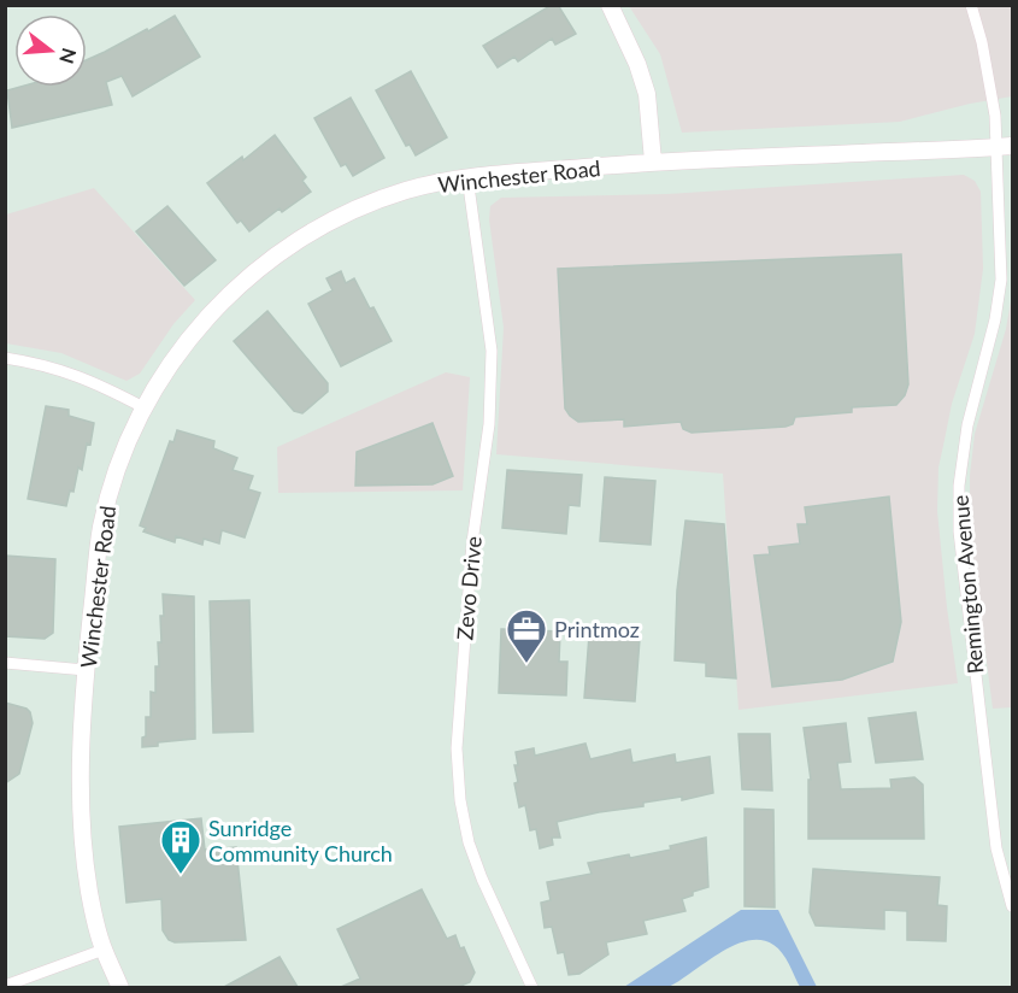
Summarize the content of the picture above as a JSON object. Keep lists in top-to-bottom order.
{
  "streets": {
    "street": ["Winchester Road", "Remington Avenue", "Zevo Drive"]
  },
  "crossings": [
    ["Winchester Road", "Remington Avenue"],
    ["Winchester Road", "Zevo Drive"]
  ],
  "places": {
    "office": ["Printmoz"],
    "building": ["Sunridge Community Church"]
  },
  "north": "right"
}
